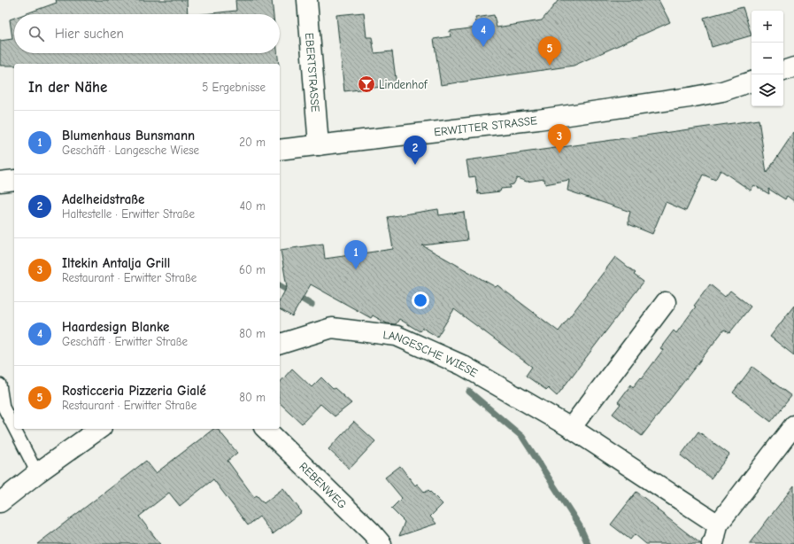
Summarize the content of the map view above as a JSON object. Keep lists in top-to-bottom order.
{
  "streets": {
    "street": [
      "EBERTSTRASSE",
      "ERWITTER STRASSE",
      "LANGESCHE WIESE",
      "REBENWEG"
    ]
  },
  "crossings": [
    ["EBERTSTRASSE", "ERWITTER STRASSE"]
  ],
  "places": {
    "bar": ["Lindenhof"]
  },
  "page": {
    "map_buttons": ["+", "−"],
    "search": "Hier suchen",
    "pins": [
      "4",
      "5",
      "3",
      "2",
      "1"
    ],
    "heading": ["In der Nähe", "5 Ergebnisse"],
    "list": [
      {
        "mark": "1",
        "name": "Blumenhaus Bunsmann",
        "note": "Geschäft · Langesche Wiese",
        "value": "20 m"
      },
      {
        "mark": "2",
        "name": "Adelheidstraße",
        "note": "Haltestelle · Erwitter Straße",
        "value": "40 m"
      },
      {
        "mark": "3",
        "name": "Iltekin Antalja Grill",
        "note": "Restaurant · Erwitter Straße",
        "value": "60 m"
      },
      {
        "mark": "4",
        "name": "Haardesign Blanke",
        "note": "Geschäft · Erwitter Straße",
        "value": "80 m"
      },
      {
        "mark": "5",
        "name": "Rosticceria Pizzeria Gialé",
        "note": "Restaurant · Erwitter Straße",
        "value": "80 m"
      }
    ]
  }
}
